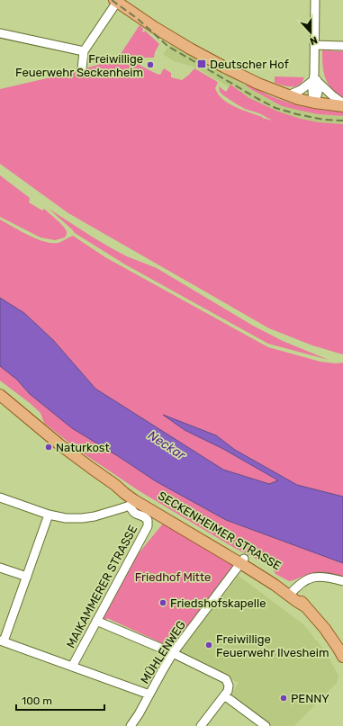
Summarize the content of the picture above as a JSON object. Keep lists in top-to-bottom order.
{
  "streets": {
    "main road": ["SECKENHEIMER STRASSE"],
    "street": ["MAIKAMMERER STRASSE", "MÜHLENWEG"]
  },
  "crossings": [
    ["SECKENHEIMER STRASSE", "MAIKAMMERER STRASSE"],
    ["SECKENHEIMER STRASSE", "MÜHLENWEG"]
  ],
  "water": ["Neckar"],
  "parks": ["Friedhof Mitte"],
  "places": {
    "transit": ["Deutscher Hof"],
    "other": [
      "Freiwillige Feuerwehr Seckenheim",
      "Naturkost",
      "Friedshofskapelle",
      "Freiwillige Feuerwehr Ilvesheim",
      "PENNY"
    ]
  },
  "scale_bar": "100 m",
  "north": "bottom"
}
